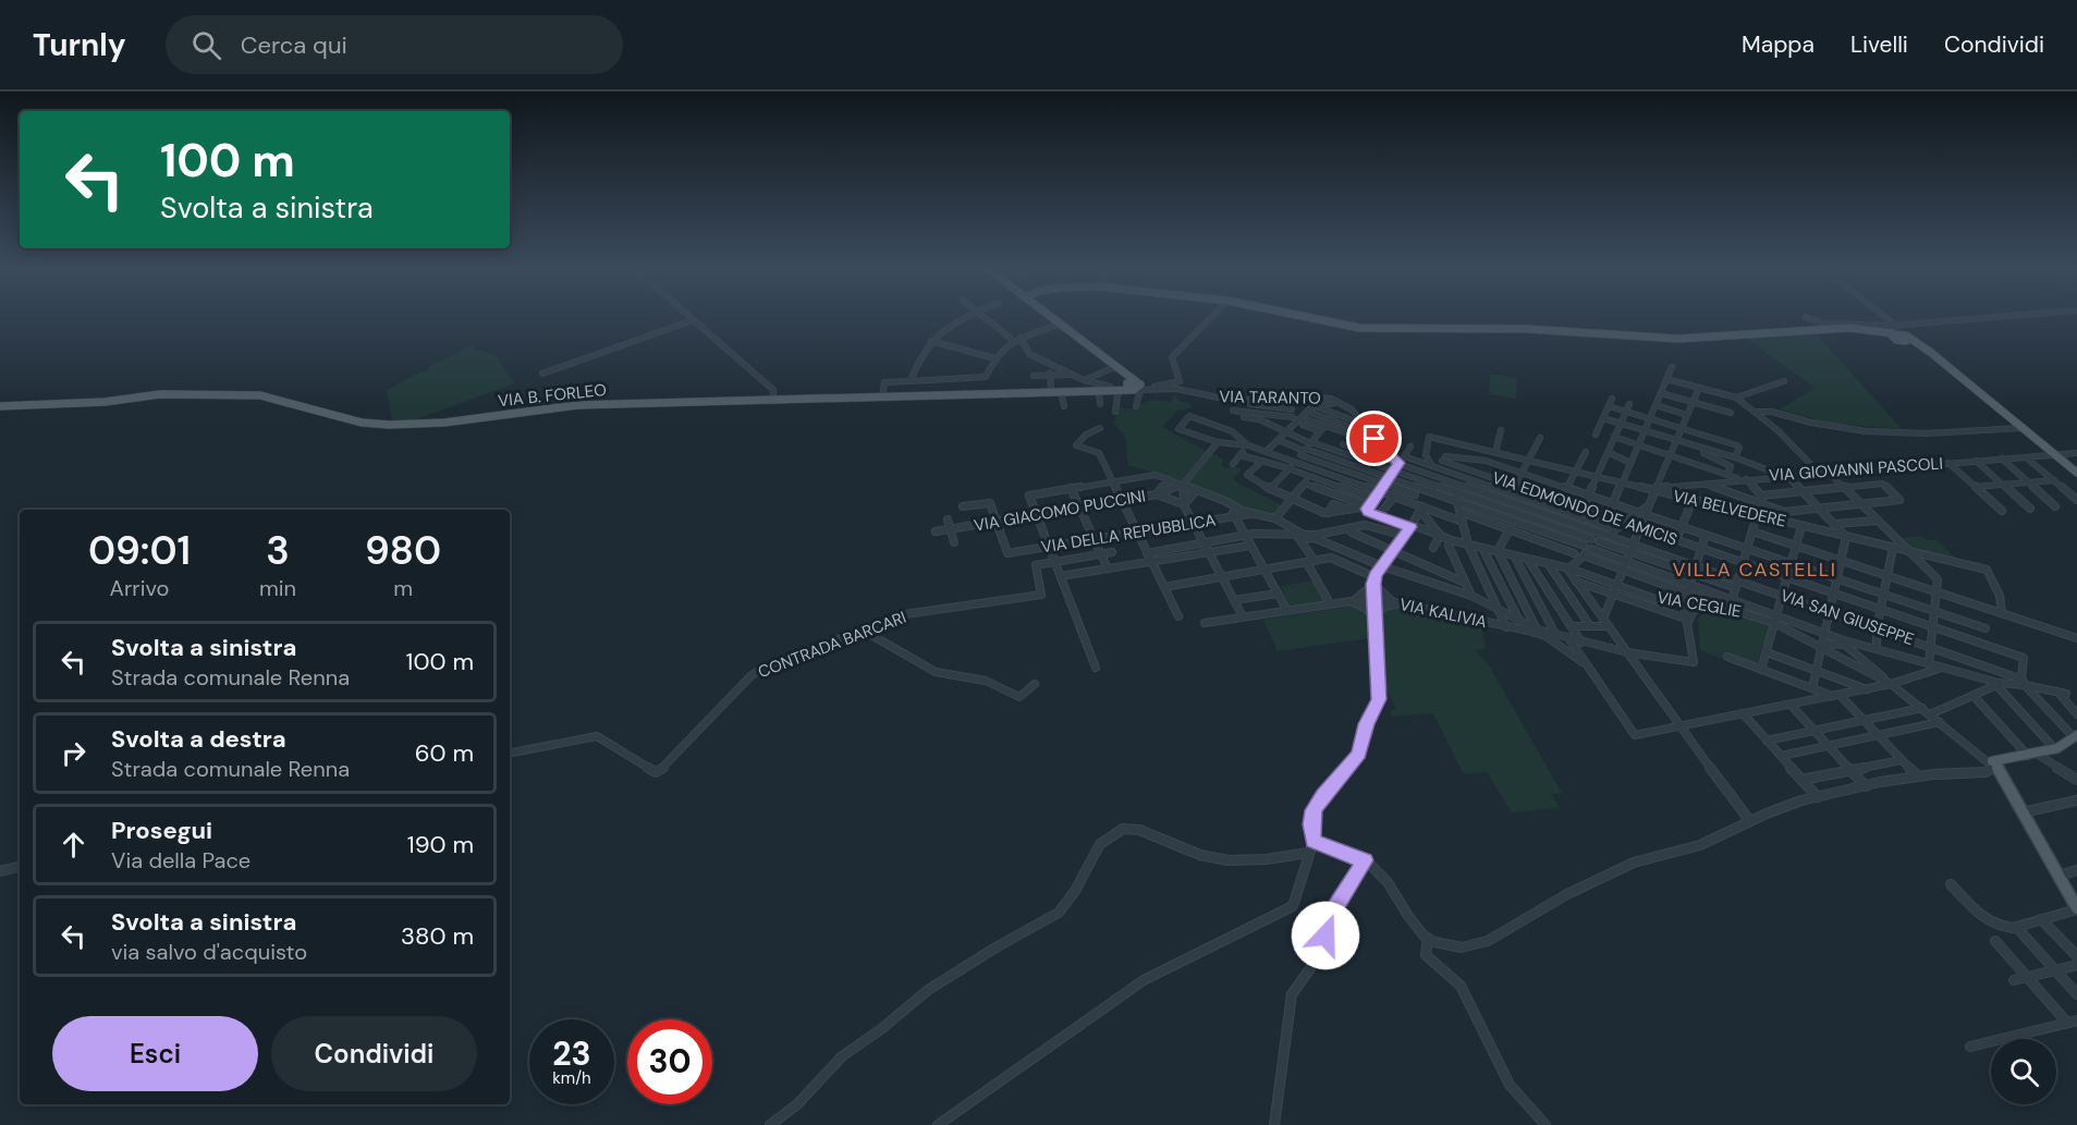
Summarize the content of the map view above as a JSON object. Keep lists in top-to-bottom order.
{
  "streets": {
    "main road": ["VIA B. FORLEO"],
    "street": [
      "VIA TARANTO",
      "VIA GIOVANNI PASCOLI",
      "VIA EDMONDO DE AMICIS",
      "VIA BELVEDERE",
      "VIA GIACOMO PUCCINI",
      "VIA DELLA REPUBBLICA",
      "VIA CEGLIE",
      "VIA KALIVIA",
      "VIA SAN GIUSEPPE",
      "CONTRADA BARCARI"
    ]
  },
  "crossings": [
    ["VIA GIOVANNI PASCOLI", "VIA BELVEDERE"],
    ["VIA EDMONDO DE AMICIS", "VIA SAN GIUSEPPE"],
    ["VIA GIACOMO PUCCINI", "VIA DELLA REPUBBLICA"]
  ],
  "districts": ["VILLA CASTELLI"],
  "page": {
    "header": "Turnly",
    "search": "Cerca qui",
    "nav": ["Mappa", "Livelli", "Condividi"],
    "turn": ["100 m", "Svolta a sinistra"],
    "eta": [
      "09:01",
      "Arrivo",
      "3",
      "min",
      "980",
      "m"
    ],
    "list": [
      {
        "name": "Svolta a sinistra",
        "note": "Strada comunale Renna",
        "value": "100 m"
      },
      {
        "name": "Svolta a destra",
        "note": "Strada comunale Renna",
        "value": "60 m"
      },
      {
        "name": "Prosegui",
        "note": "Via della Pace",
        "value": "190 m"
      },
      {
        "name": "Svolta a sinistra",
        "note": "via salvo d'acquisto",
        "value": "380 m"
      }
    ],
    "buttons": ["Esci", "Condividi"],
    "speed": "23 km/h",
    "limit": "30"
  }
}
